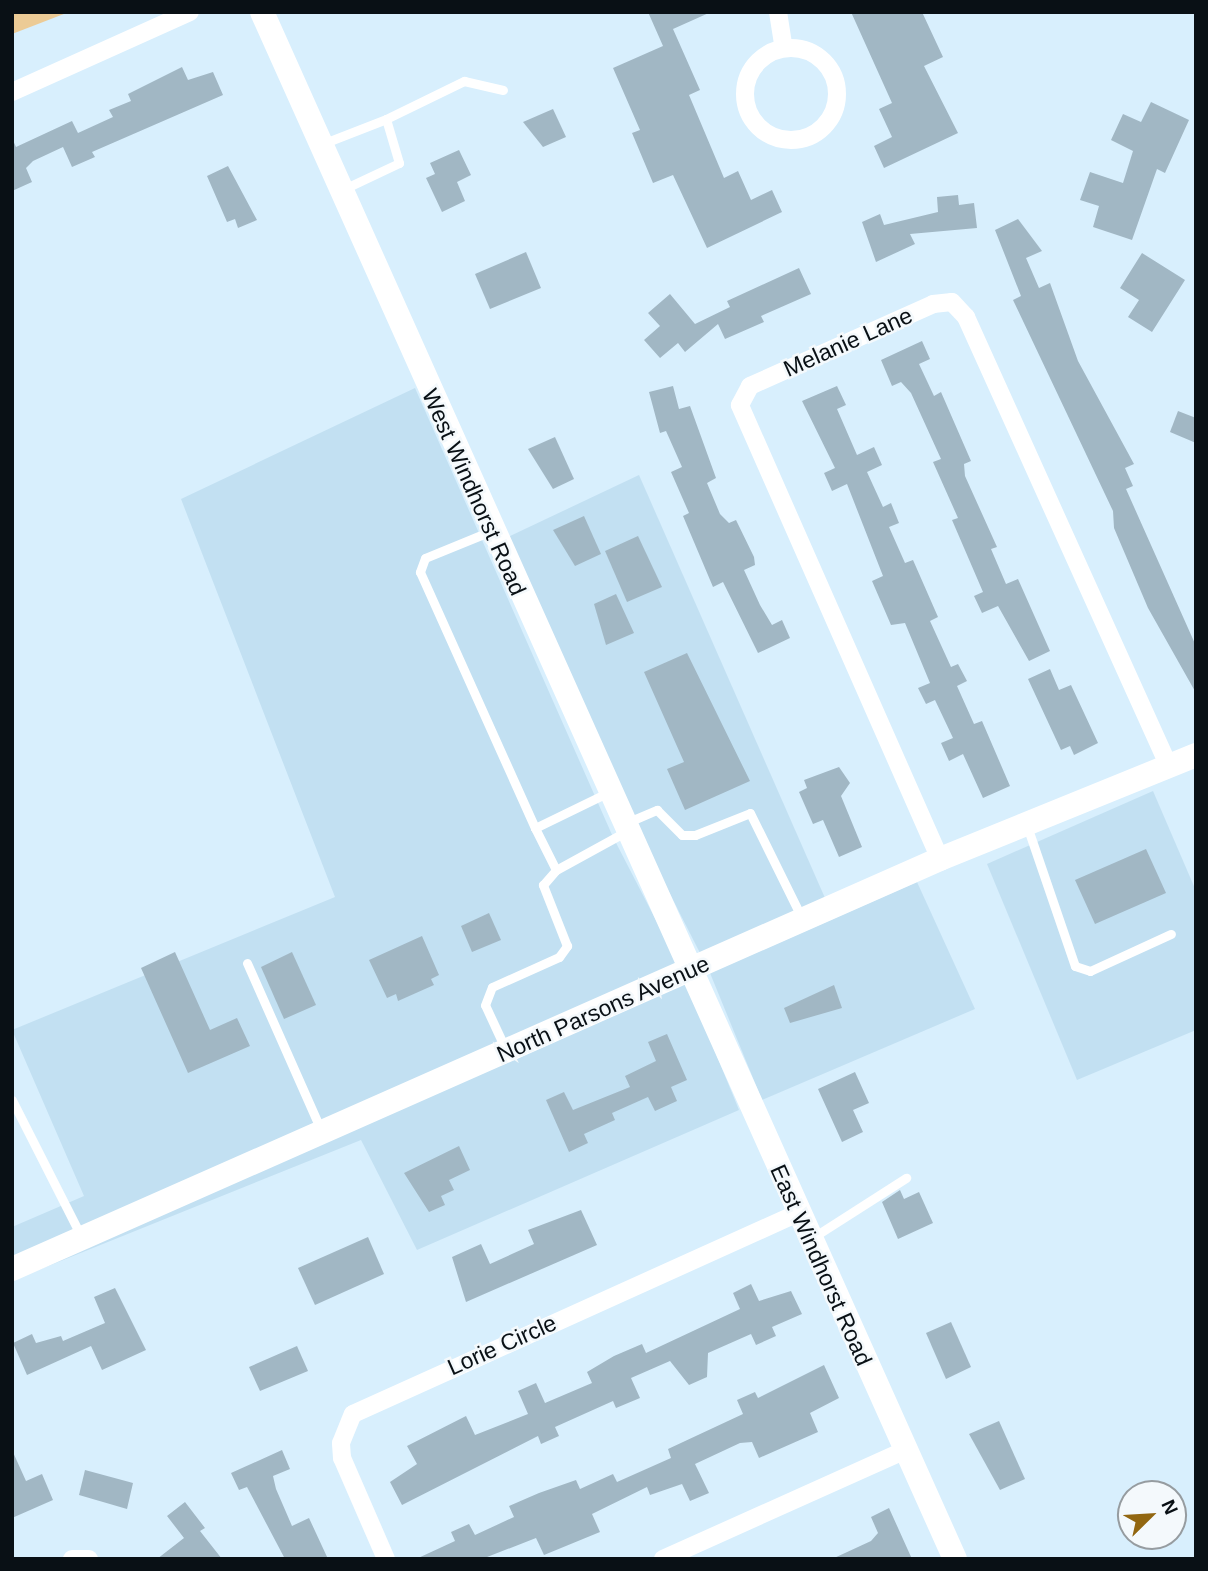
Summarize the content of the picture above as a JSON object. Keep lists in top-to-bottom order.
{
  "streets": {
    "street": [
      "Melanie Lane",
      "West Windhorst Road",
      "North Parsons Avenue",
      "East Windhorst Road",
      "Lorie Circle"
    ]
  },
  "crossings": [
    ["Melanie Lane", "North Parsons Avenue"],
    ["West Windhorst Road", "North Parsons Avenue"],
    ["West Windhorst Road", "East Windhorst Road"],
    ["North Parsons Avenue", "East Windhorst Road"],
    ["East Windhorst Road", "Lorie Circle"]
  ],
  "north": "top right"
}
